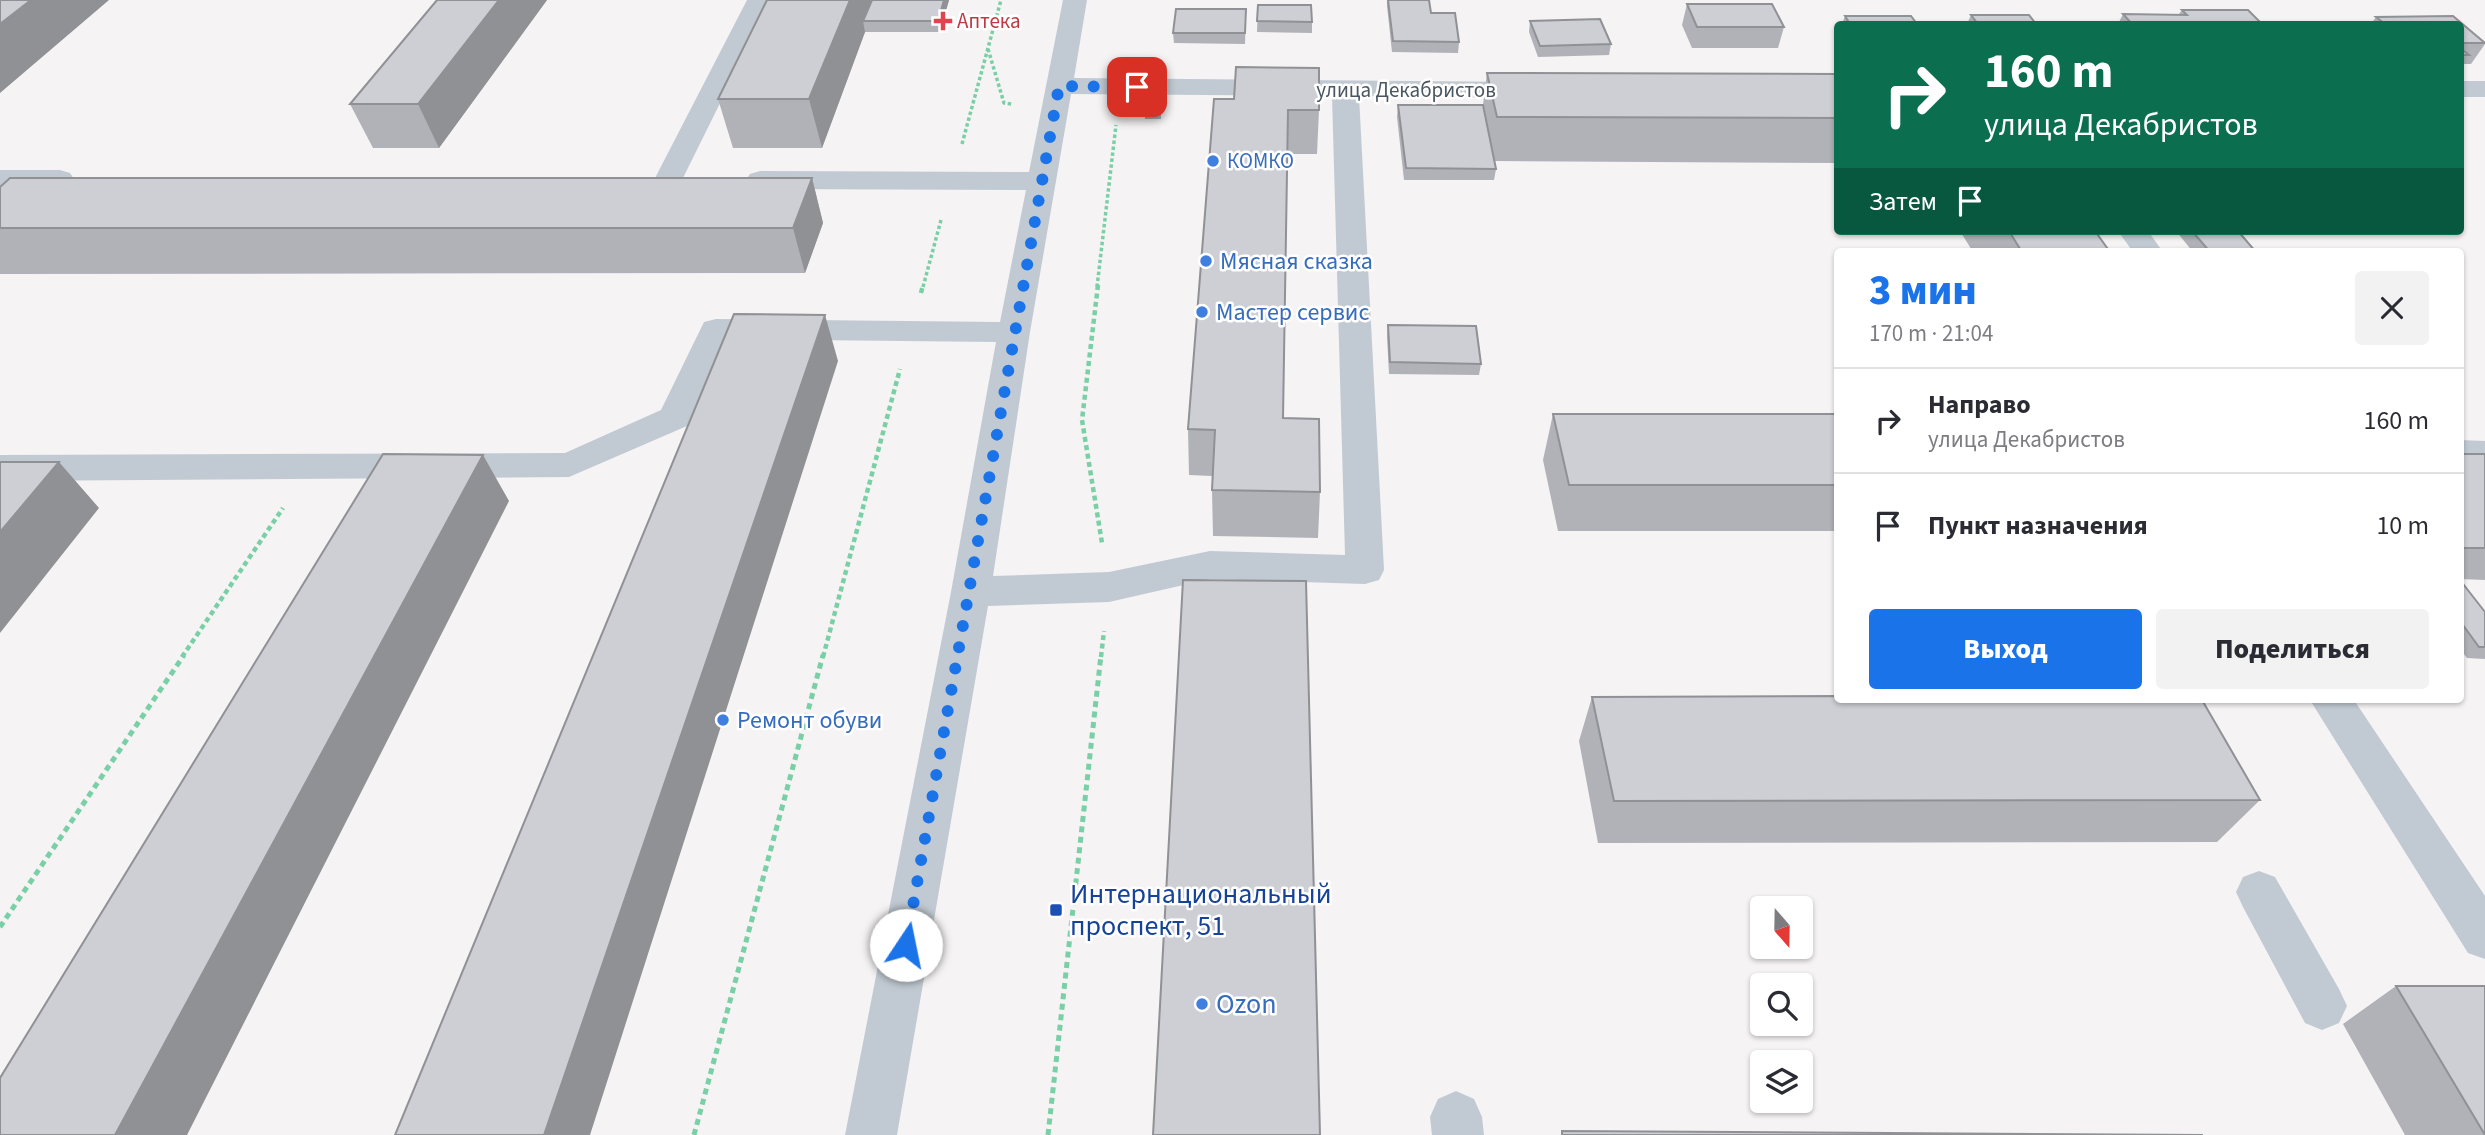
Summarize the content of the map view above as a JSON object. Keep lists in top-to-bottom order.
{
  "streets": {
    "street": ["улица Декабристов"]
  },
  "places": {
    "health": ["Аптека"],
    "other": [
      "КОМКО",
      "Мясная сказка",
      "Мастер сервис",
      "Ремонт обуви",
      "Ozon"
    ],
    "transit": ["Интернациональный проспект, 51"]
  },
  "north": "bottom",
  "page": {
    "turn": ["160 m", "улица Декабристов"],
    "then": "Затем",
    "heading": ["3 мин", "170 m · 21:04"],
    "list": [
      {
        "name": "Направо",
        "note": "улица Декабристов",
        "value": "160 m"
      },
      {
        "name": "Пункт назначения",
        "value": "10 m"
      }
    ],
    "buttons": ["Выход", "Поделиться"]
  }
}
